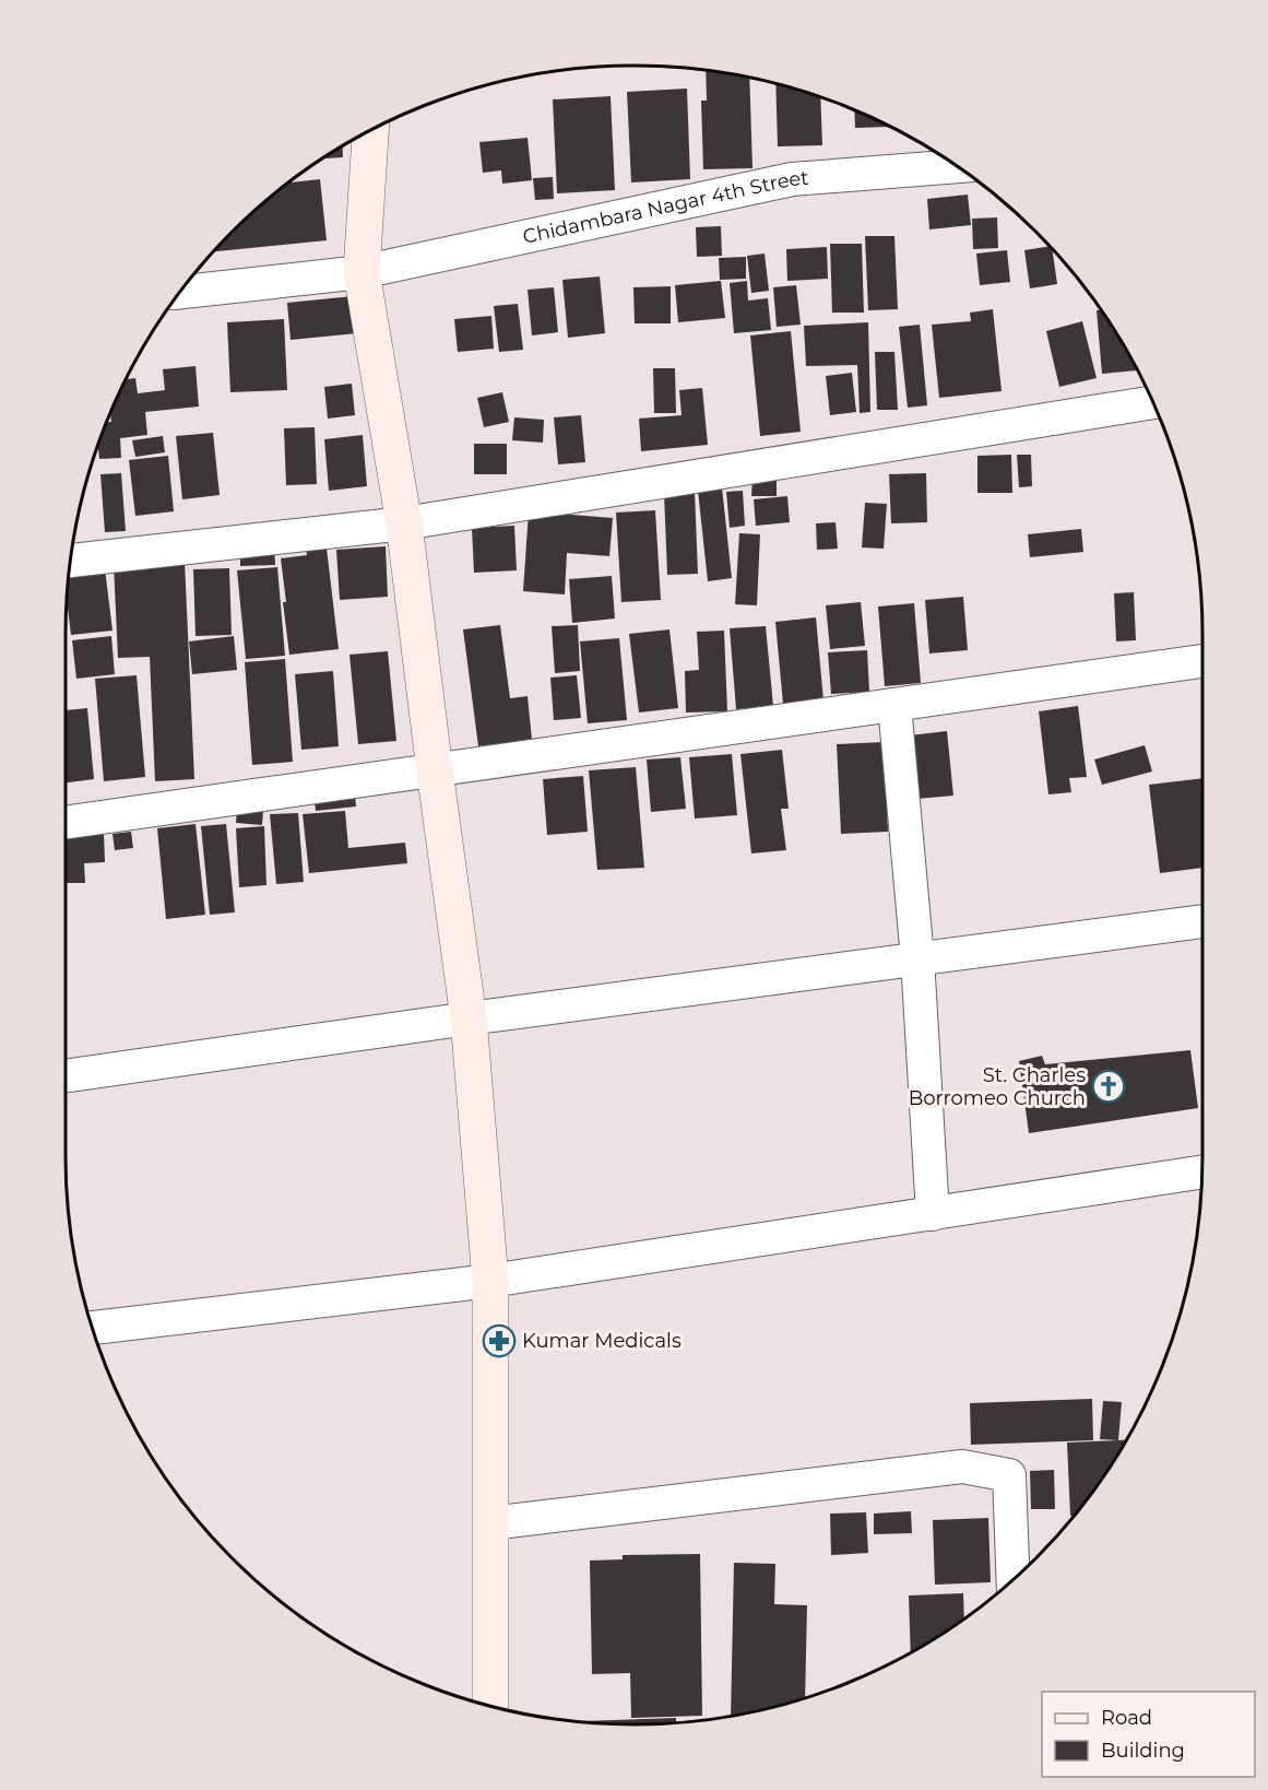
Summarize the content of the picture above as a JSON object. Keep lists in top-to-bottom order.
{
  "streets": {
    "street": ["Chidambara Nagar 4th Street"]
  },
  "places": {
    "church": ["St. Charles Borromeo Church"],
    "pharmacy": ["Kumar Medicals"]
  },
  "legend": ["Road", "Building"]
}
